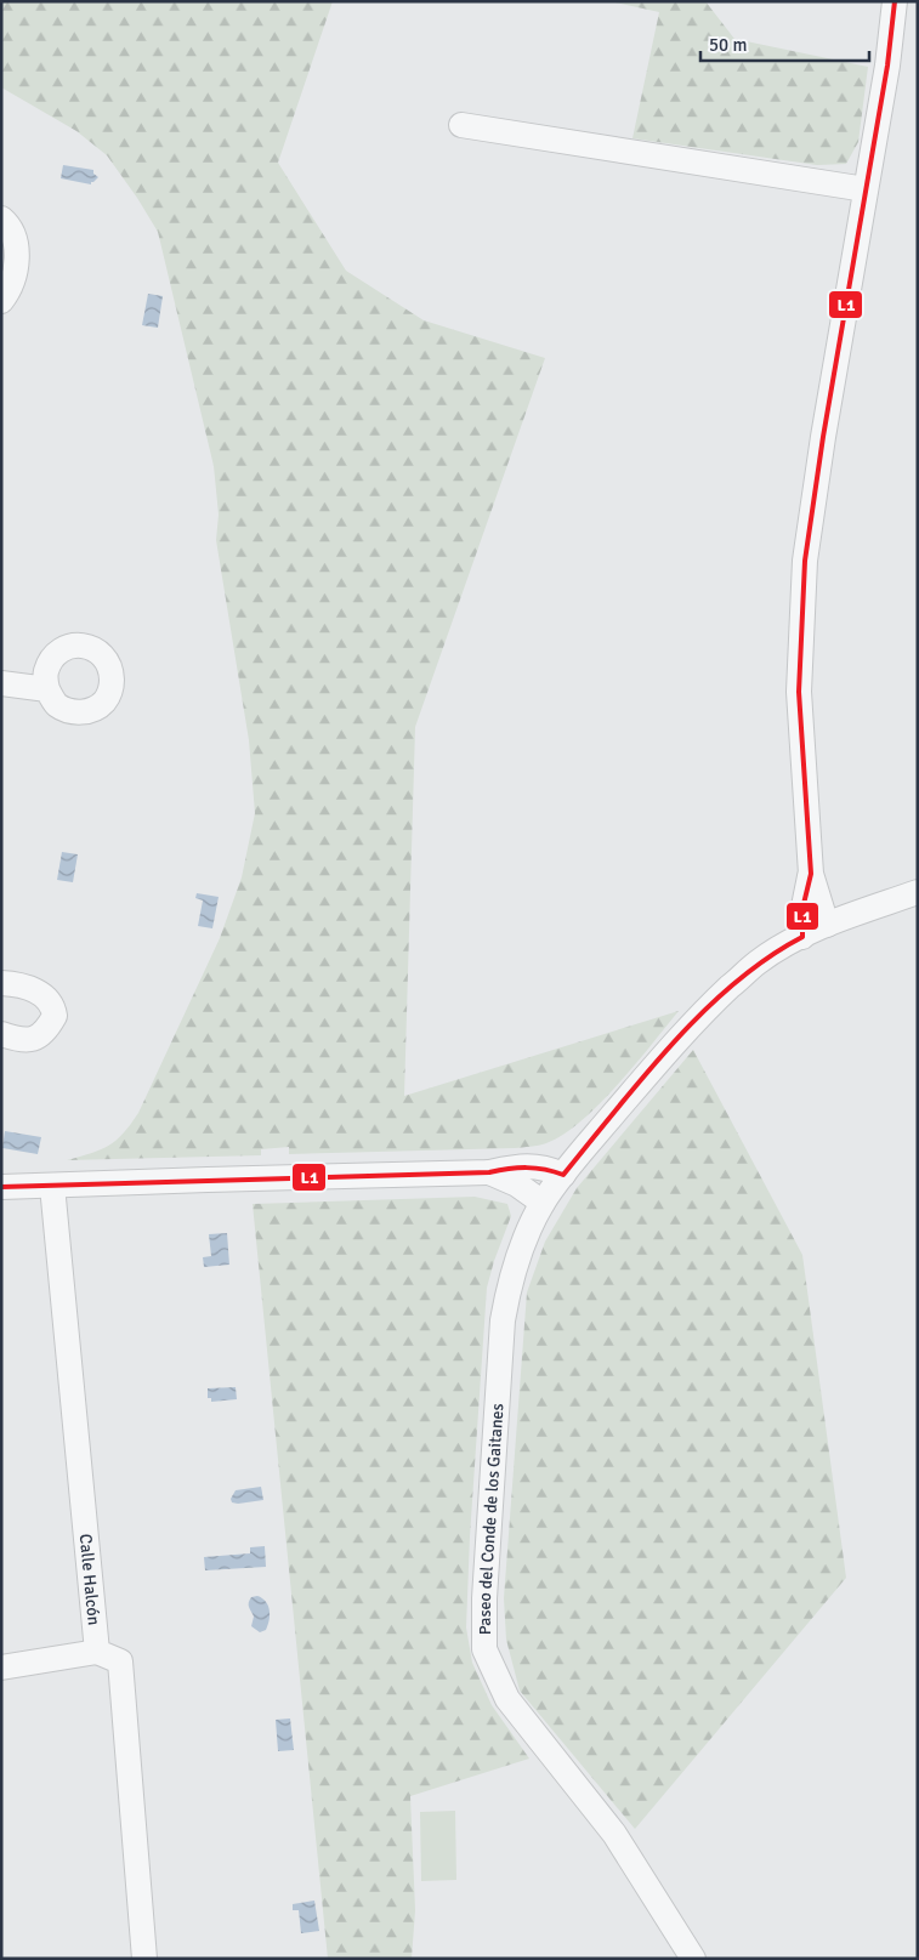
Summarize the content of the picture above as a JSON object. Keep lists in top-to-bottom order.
{
  "streets": {
    "street": ["Paseo del Conde de los Gaitanes", "Calle Halcón"]
  },
  "lines": ["transit line L1"],
  "scale_bar": "50 m"
}
